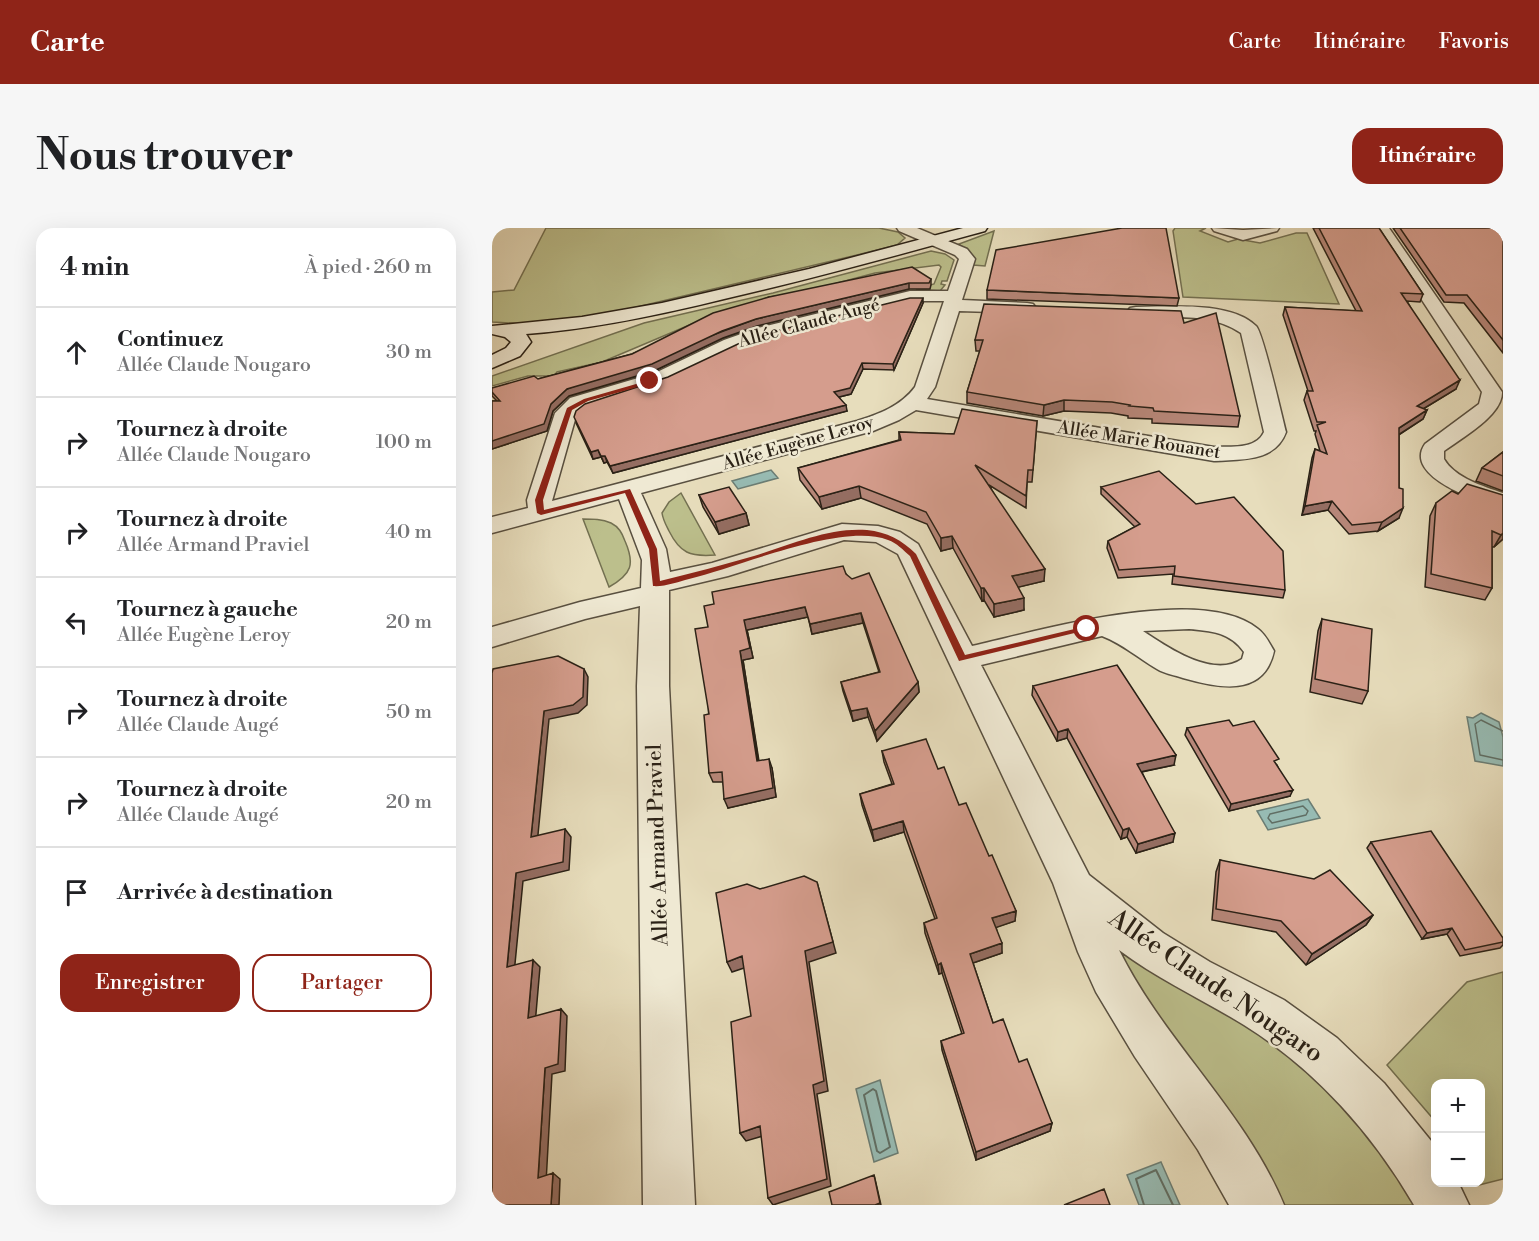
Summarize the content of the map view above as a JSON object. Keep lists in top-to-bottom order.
{
  "streets": {
    "street": [
      "Allée Claude Augé",
      "Allée Marie Rouanet",
      "Allée Eugène Leroy",
      "Allée Armand Praviel",
      "Allée Claude Nougaro"
    ]
  },
  "crossings": [
    ["Allée Claude Augé", "Allée Eugène Leroy"],
    ["Allée Marie Rouanet", "Allée Eugène Leroy"],
    ["Allée Eugène Leroy", "Allée Armand Praviel"],
    ["Allée Armand Praviel", "Allée Claude Nougaro"]
  ],
  "page": {
    "header": "Carte",
    "nav": ["Carte", "Itinéraire", "Favoris"],
    "buttons": [
      "Itinéraire",
      ["Enregistrer", "Partager"]
    ],
    "title": "Nous trouver",
    "heading": ["4 min", "À pied · 260 m"],
    "list": [
      ["Continuez", "Allée Claude Nougaro", "30 m"],
      ["Tournez à droite", "Allée Claude Nougaro", "100 m"],
      ["Tournez à droite", "Allée Armand Praviel", "40 m"],
      ["Tournez à gauche", "Allée Eugène Leroy", "20 m"],
      ["Tournez à droite", "Allée Claude Augé", "50 m"],
      ["Tournez à droite", "Allée Claude Augé", "20 m"],
      "Arrivée à destination"
    ],
    "map_buttons": ["+", "−"]
  }
}
